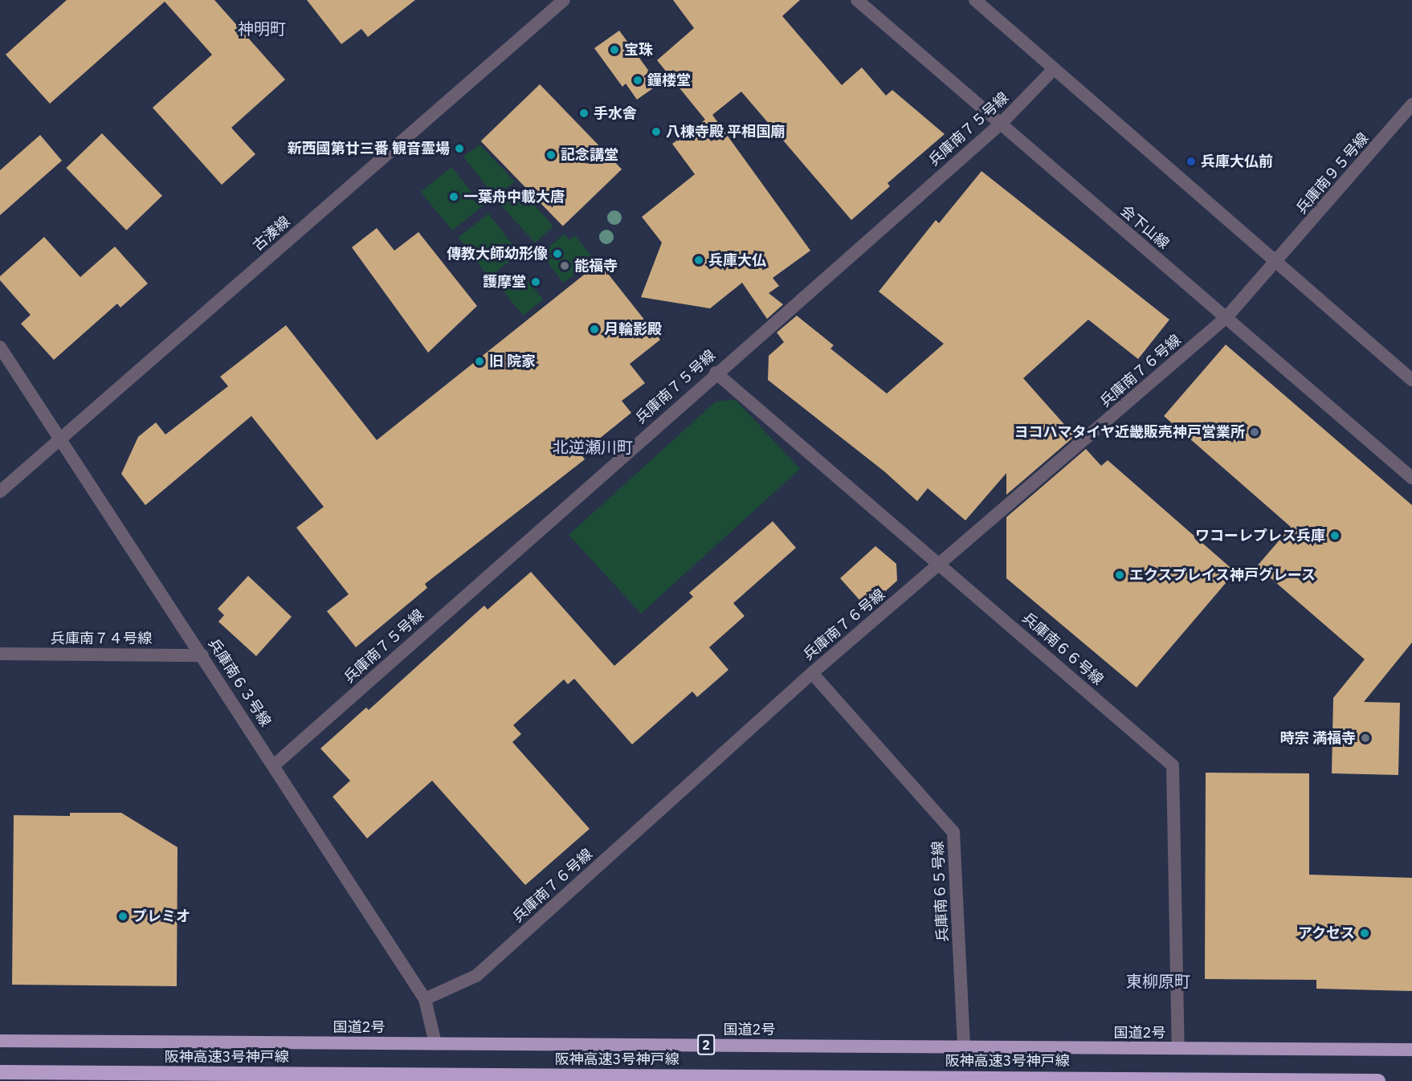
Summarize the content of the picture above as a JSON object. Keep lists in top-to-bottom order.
{
  "streets": {
    "highway": ["国道2号", "2", "阪神高速3号神戸線"],
    "street": [
      "兵庫南７５号線",
      "兵庫南９５号線",
      "会下山線",
      "古湊線",
      "兵庫南７６号線",
      "兵庫南７４号線",
      "兵庫南６６号線",
      "兵庫南６３号線",
      "兵庫南６５号線"
    ]
  },
  "crossings": [
    ["兵庫南７５号線", "会下山線"],
    ["兵庫南７５号線", "兵庫南６６号線"],
    ["兵庫南７５号線", "兵庫南６３号線"],
    ["兵庫南９５号線", "兵庫南７６号線"],
    ["会下山線", "兵庫南７６号線"],
    ["古湊線", "兵庫南６３号線"],
    ["兵庫南７６号線", "兵庫南６６号線"],
    ["兵庫南７６号線", "兵庫南６３号線"],
    ["兵庫南７６号線", "兵庫南６５号線"],
    ["兵庫南７４号線", "兵庫南６３号線"],
    ["兵庫南６６号線", "国道2号"],
    ["兵庫南６３号線", "国道2号"],
    ["兵庫南６５号線", "国道2号"]
  ],
  "districts": ["神明町", "北逆瀬川町", "東柳原町"],
  "places": [
    "宝珠",
    "鐘楼堂",
    "手水舎",
    "八棟寺殿 平相国廟",
    "新西國第廿三番 観音霊場",
    "記念講堂",
    "兵庫大仏前",
    "一葉舟中載大唐",
    "傳教大師幼形像",
    "兵庫大仏",
    "能福寺",
    "護摩堂",
    "月輪影殿",
    "旧 院家",
    "ヨコハマタイヤ近畿販売神戸営業所",
    "ワコーレプレス兵庫",
    "エクスプレイス神戸グレース",
    "時宗 満福寺",
    "プレミオ",
    "アクセス"
  ]
}
